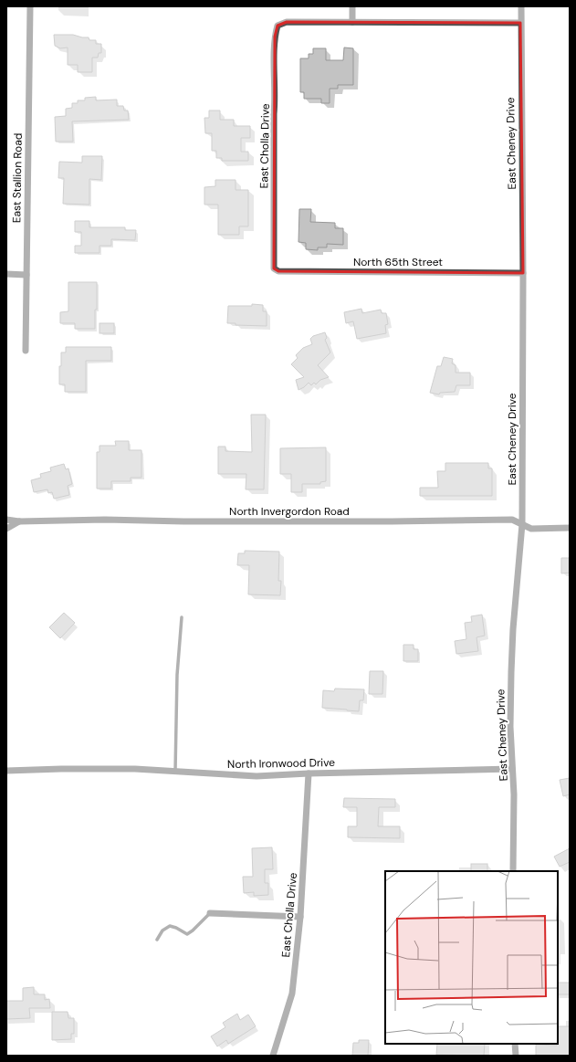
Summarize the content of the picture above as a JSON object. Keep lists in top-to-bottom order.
{
  "streets": {
    "street": [
      "East Cheney Drive",
      "East Cholla Drive",
      "East Stallion Road",
      "North 65th Street",
      "North Invergordon Road",
      "North Ironwood Drive"
    ]
  },
  "crossings": [
    ["East Cheney Drive", "North 65th Street"],
    ["East Cheney Drive", "North Invergordon Road"],
    ["East Cheney Drive", "North Ironwood Drive"],
    ["East Cholla Drive", "North 65th Street"],
    ["East Cholla Drive", "North Ironwood Drive"]
  ]
}
